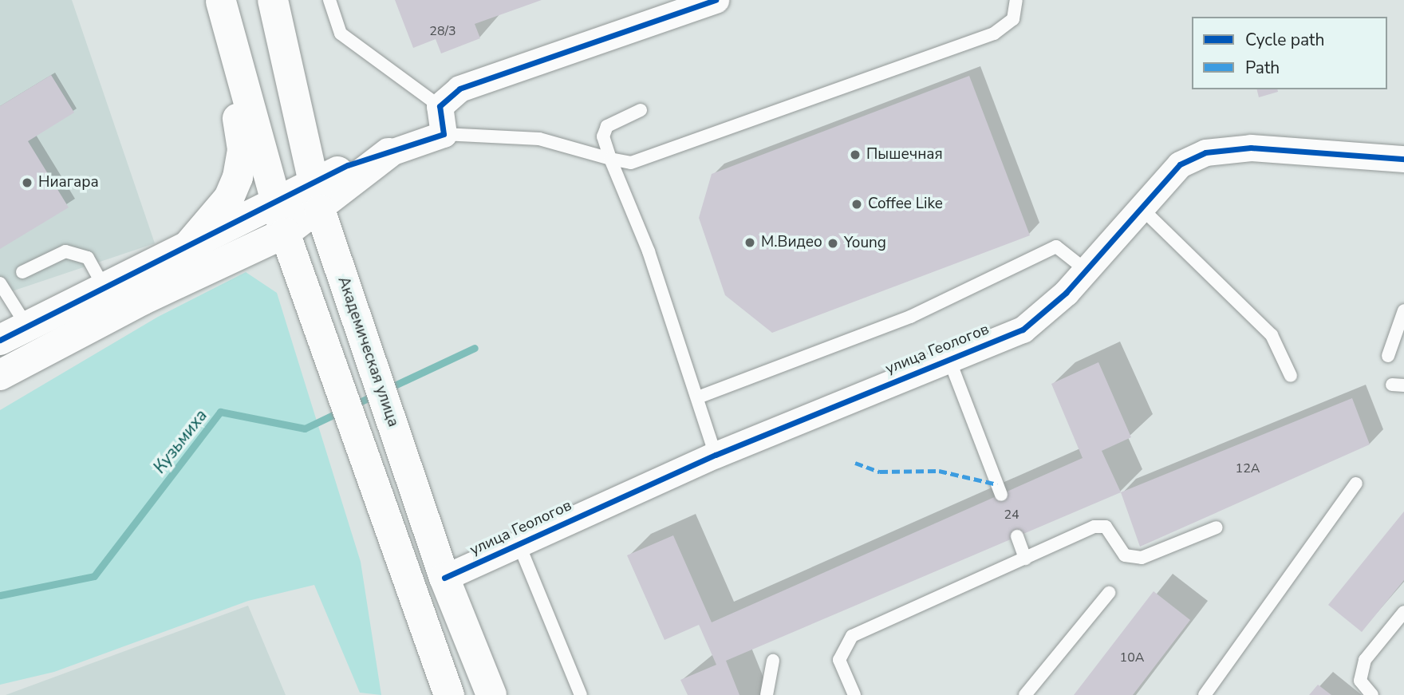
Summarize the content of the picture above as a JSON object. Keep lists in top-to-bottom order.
{
  "streets": {
    "main road": ["Академическая улица"],
    "street": ["улица Геологов"]
  },
  "crossings": [
    ["улица Геологов", "Академическая улица"]
  ],
  "water": ["Кузьмиха"],
  "places": [
    "Пышечная",
    "Ниагара",
    "Coffee Like",
    "М.Видео",
    "Young"
  ],
  "house_numbers": [
    "28/3",
    "12А",
    "24",
    "10А"
  ],
  "legend": ["Cycle path", "Path"]
}
